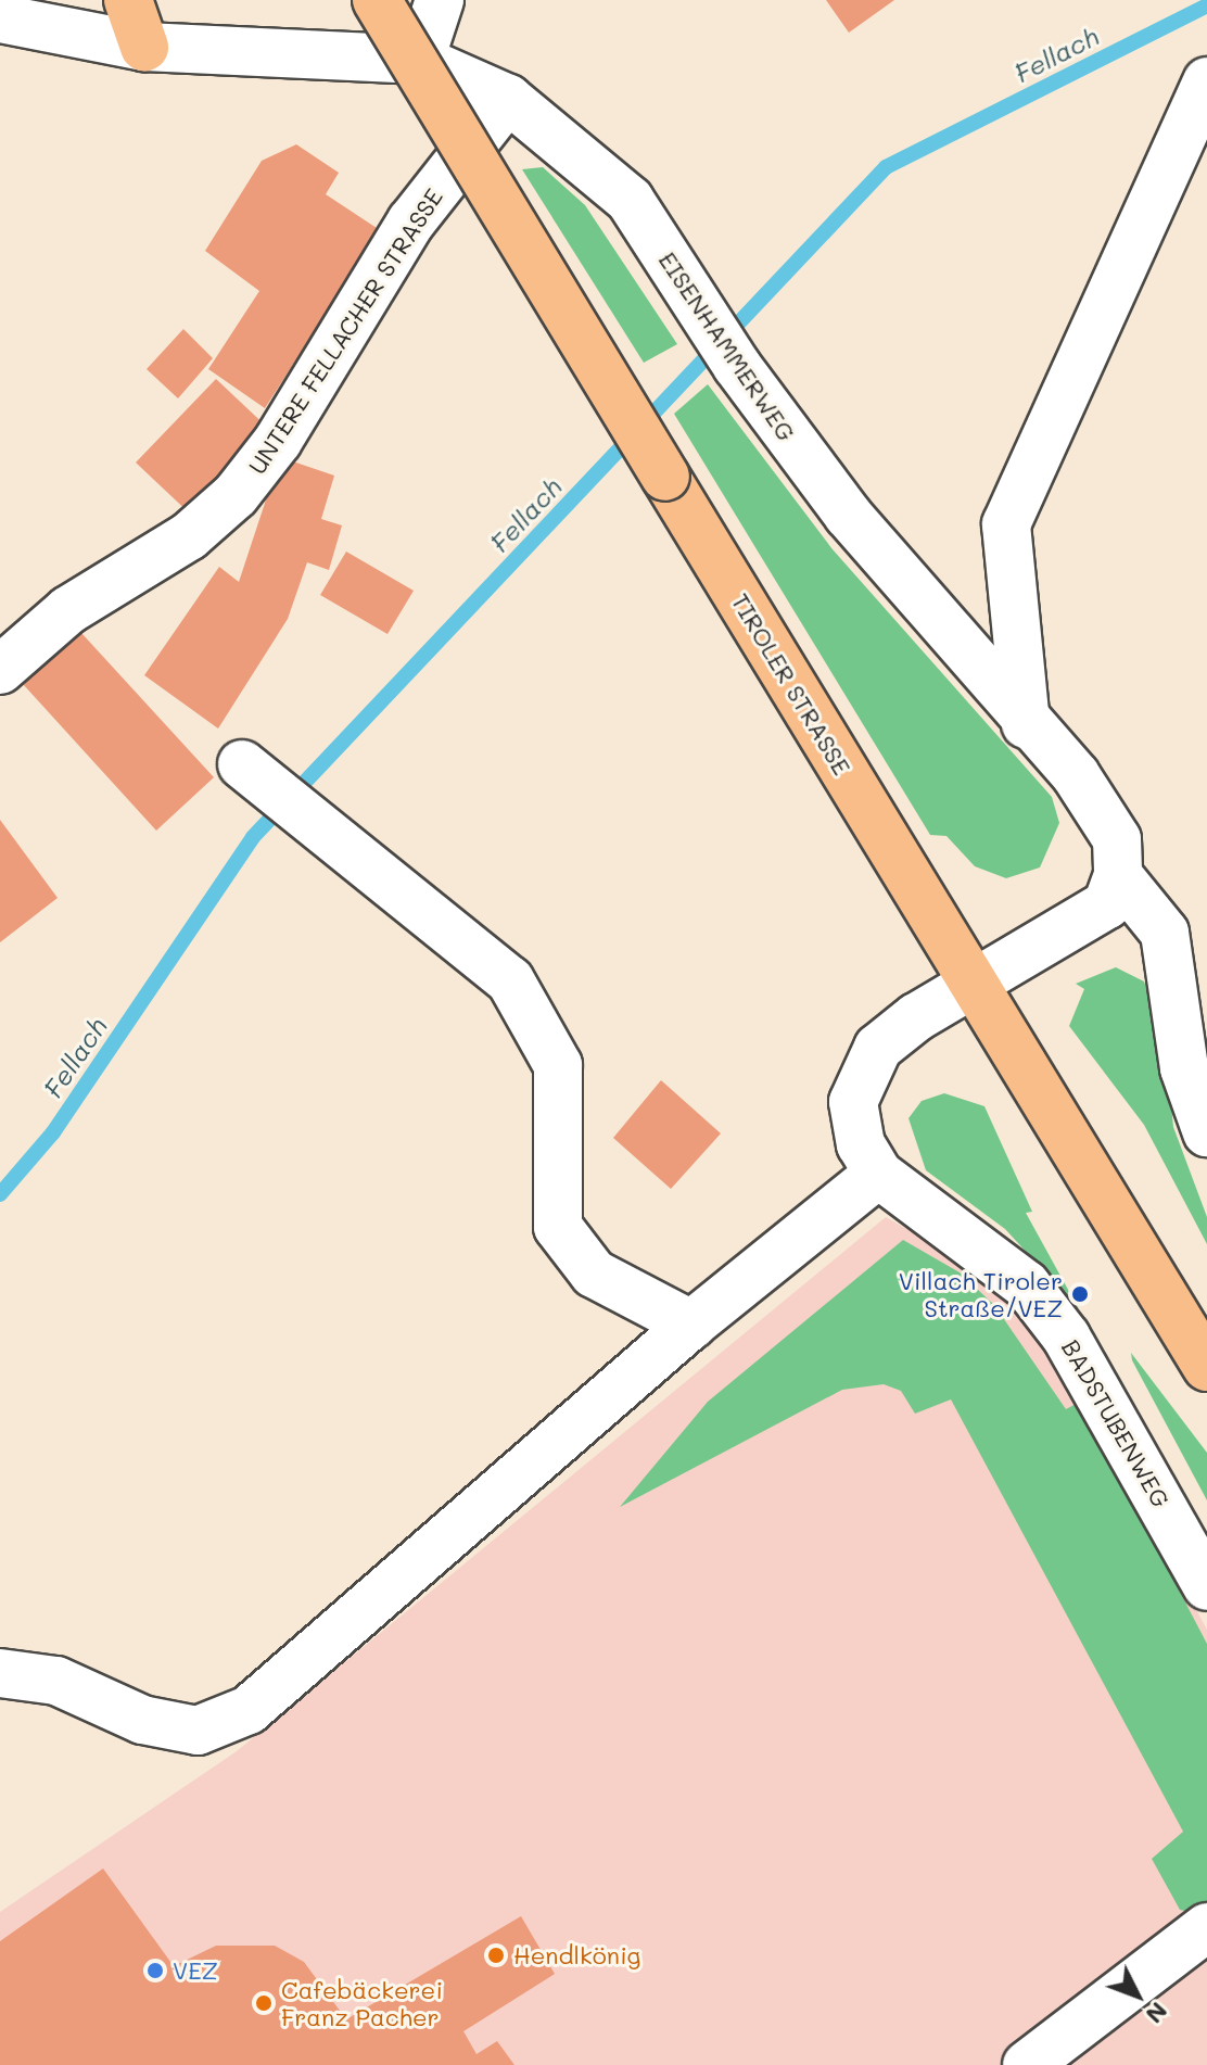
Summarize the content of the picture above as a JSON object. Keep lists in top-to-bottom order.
{
  "streets": {
    "main road": ["TIROLER STRASSE"],
    "street": ["UNTERE FELLACHER STRASSE", "EISENHAMMERWEG", "BADSTUBENWEG"]
  },
  "crossings": [
    ["UNTERE FELLACHER STRASSE", "EISENHAMMERWEG"],
    ["TIROLER STRASSE", "BADSTUBENWEG"]
  ],
  "water": ["Fellach"],
  "places": [
    "Villach Tiroler Straße/VEZ",
    "Hendlkönig",
    "VEZ",
    "Cafebäckerei Franz Pacher"
  ],
  "north": "bottom right"
}
